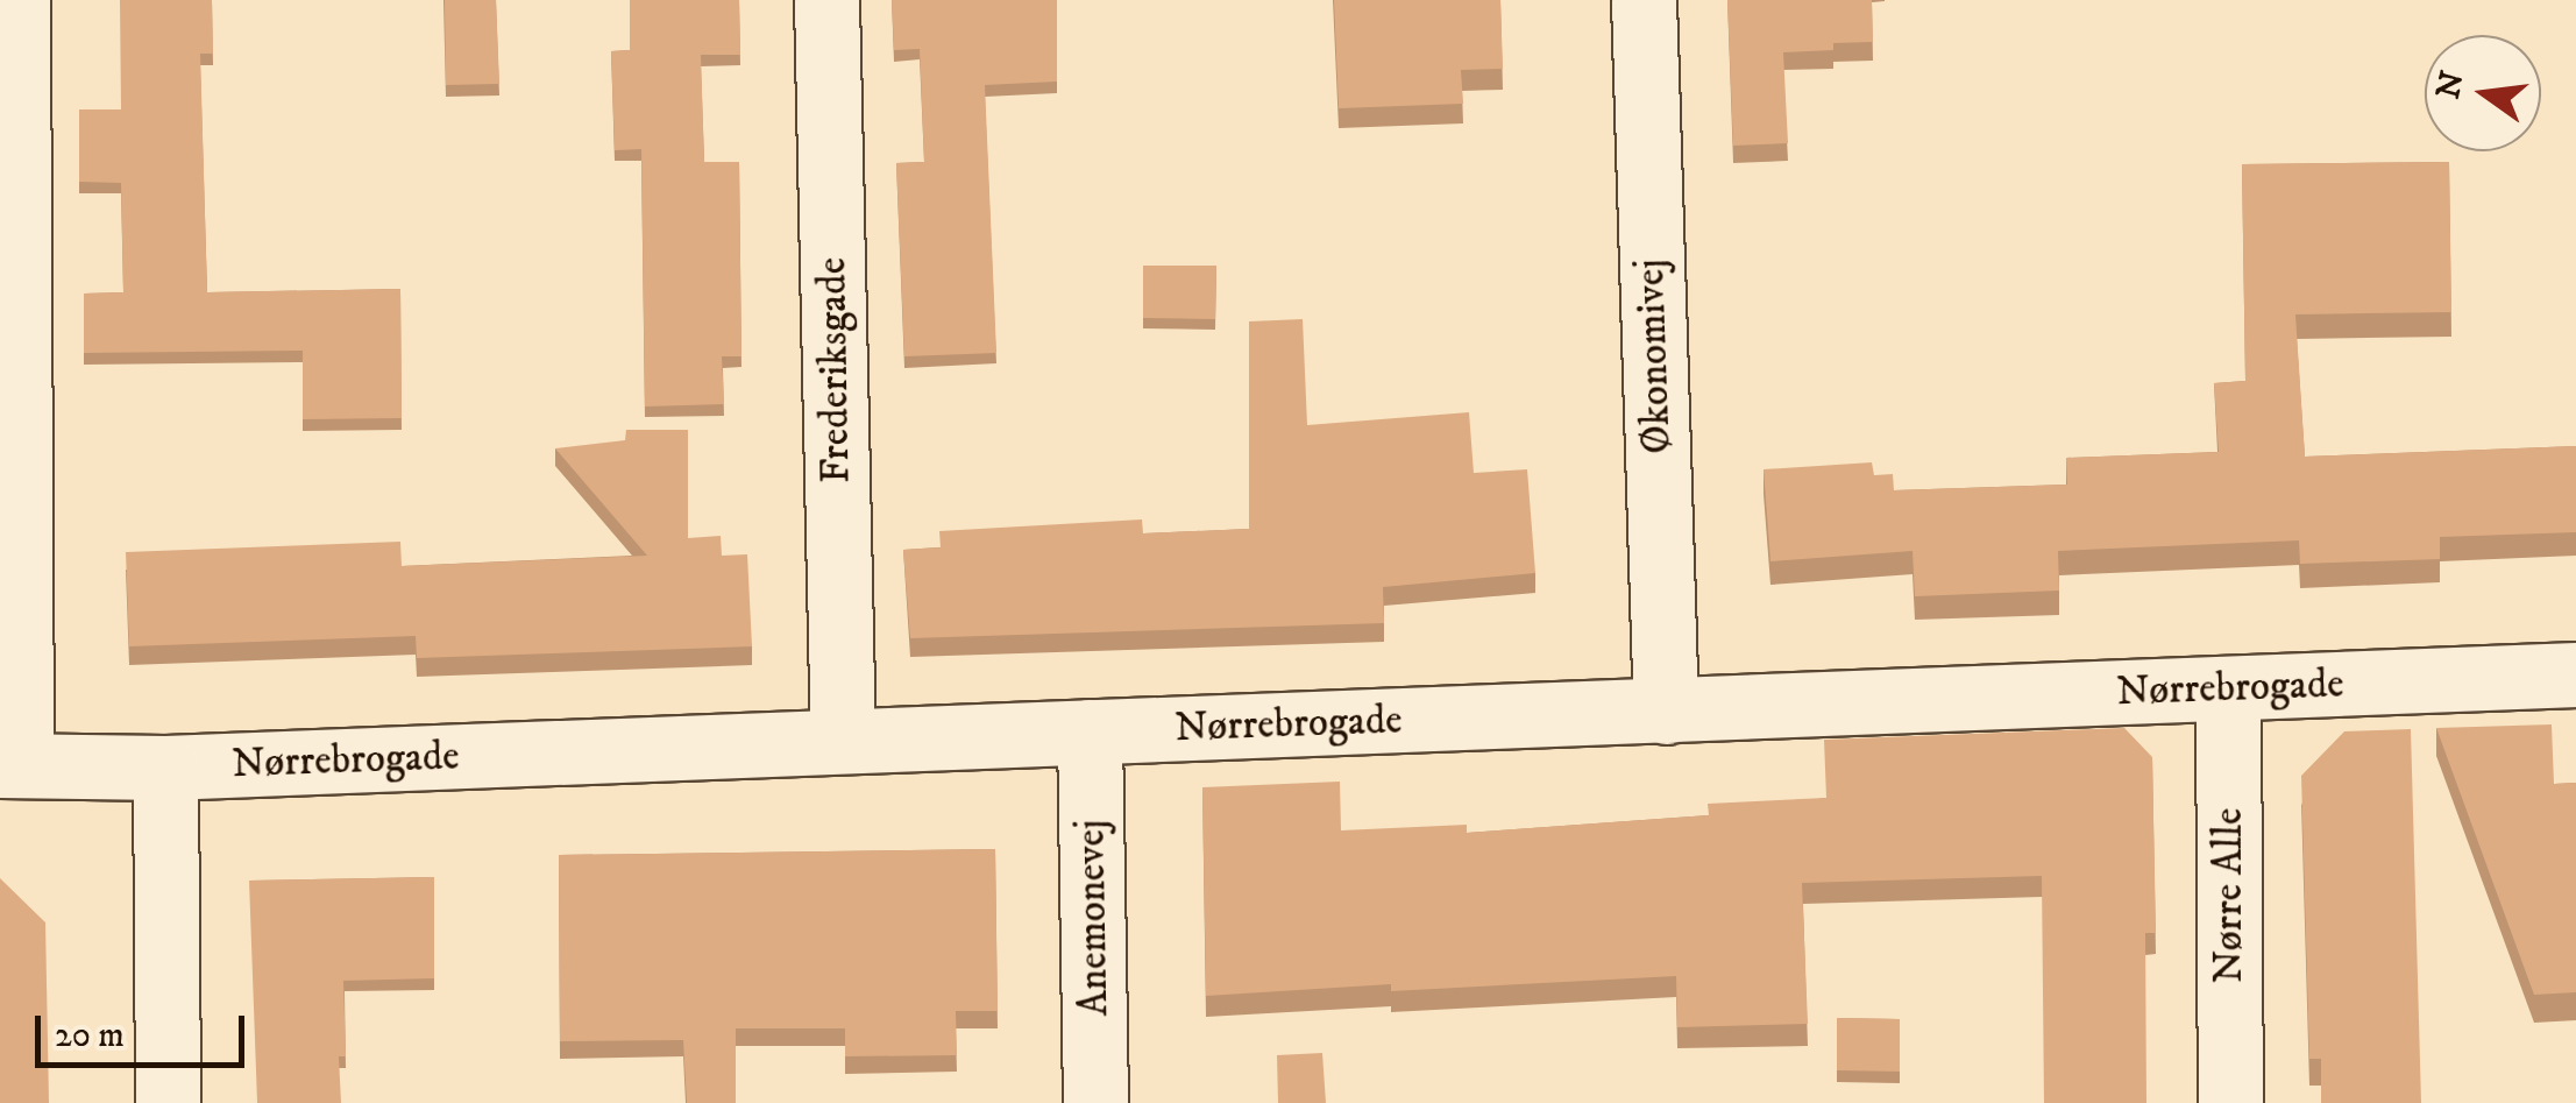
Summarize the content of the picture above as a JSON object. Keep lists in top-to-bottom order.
{
  "streets": {
    "street": [
      "Økonomivej",
      "Frederiksgade",
      "Nørrebrogade",
      "Nørre Alle",
      "Anemonevej"
    ]
  },
  "crossings": [
    ["Økonomivej", "Nørrebrogade"],
    ["Frederiksgade", "Nørrebrogade"],
    ["Nørrebrogade", "Nørre Alle"],
    ["Nørrebrogade", "Anemonevej"]
  ],
  "scale_bar": "20 m",
  "north": "left"
}
